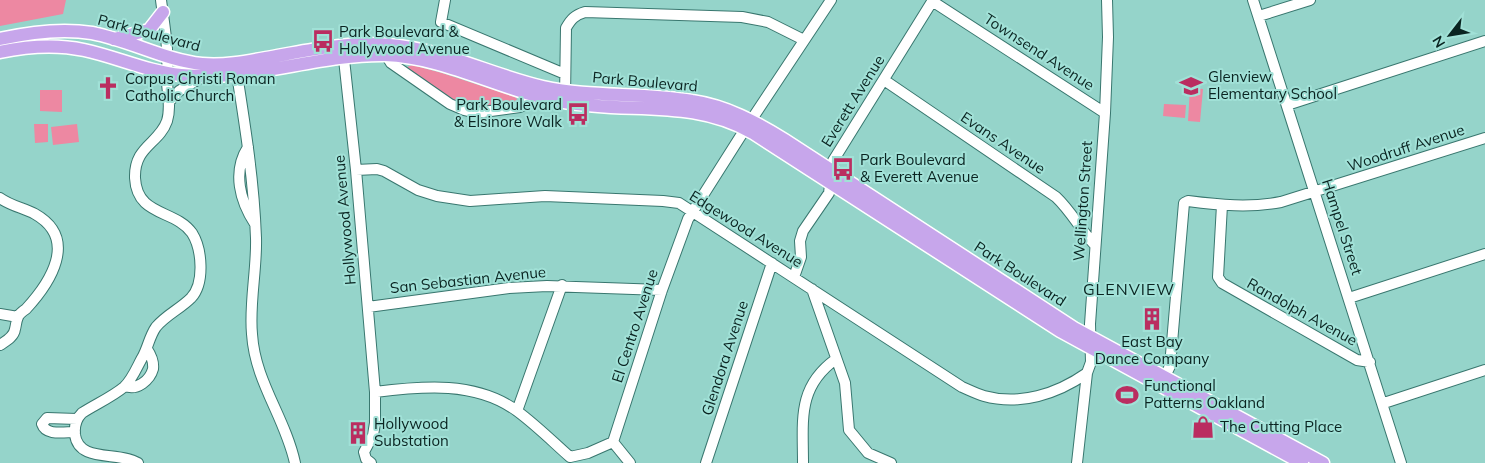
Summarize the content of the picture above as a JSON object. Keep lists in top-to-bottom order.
{
  "streets": {
    "main road": ["Park Boulevard"],
    "street": [
      "Townsend Avenue",
      "Everett Avenue",
      "Evans Avenue",
      "Woodruff Avenue",
      "Wellington Street",
      "Hollywood Avenue",
      "Hampel Street",
      "Edgewood Avenue",
      "San Sebastian Avenue",
      "Randolph Avenue",
      "El Centro Avenue",
      "Glendora Avenue"
    ]
  },
  "crossings": [
    ["Park Boulevard", "Everett Avenue"],
    ["Park Boulevard", "Woodruff Avenue"],
    ["Park Boulevard", "Wellington Street"],
    ["Park Boulevard", "Hollywood Avenue"],
    ["Park Boulevard", "El Centro Avenue"],
    ["Townsend Avenue", "Everett Avenue"],
    ["Townsend Avenue", "Wellington Street"],
    ["Everett Avenue", "Evans Avenue"],
    ["Everett Avenue", "Edgewood Avenue"],
    ["Evans Avenue", "Wellington Street"],
    ["Woodruff Avenue", "Hampel Street"],
    ["Woodruff Avenue", "Randolph Avenue"],
    ["Wellington Street", "Edgewood Avenue"],
    ["Hollywood Avenue", "Edgewood Avenue"],
    ["Hollywood Avenue", "San Sebastian Avenue"],
    ["Hampel Street", "Randolph Avenue"],
    ["Edgewood Avenue", "El Centro Avenue"],
    ["Edgewood Avenue", "Glendora Avenue"],
    ["San Sebastian Avenue", "El Centro Avenue"]
  ],
  "districts": ["GLENVIEW"],
  "places": {
    "bus stop": ["Park Boulevard & Hollywood Avenue", "Park Boulevard & Elsinore Walk", "Park Boulevard & Everett Avenue"],
    "school or university": ["Glenview Elementary School"],
    "church": ["Corpus Christi Roman Catholic Church"],
    "building": ["East Bay Dance Company", "Hollywood Substation"],
    "sports": ["Functional Patterns Oakland"],
    "shop": ["The Cutting Place"]
  },
  "north": "bottom left"
}
